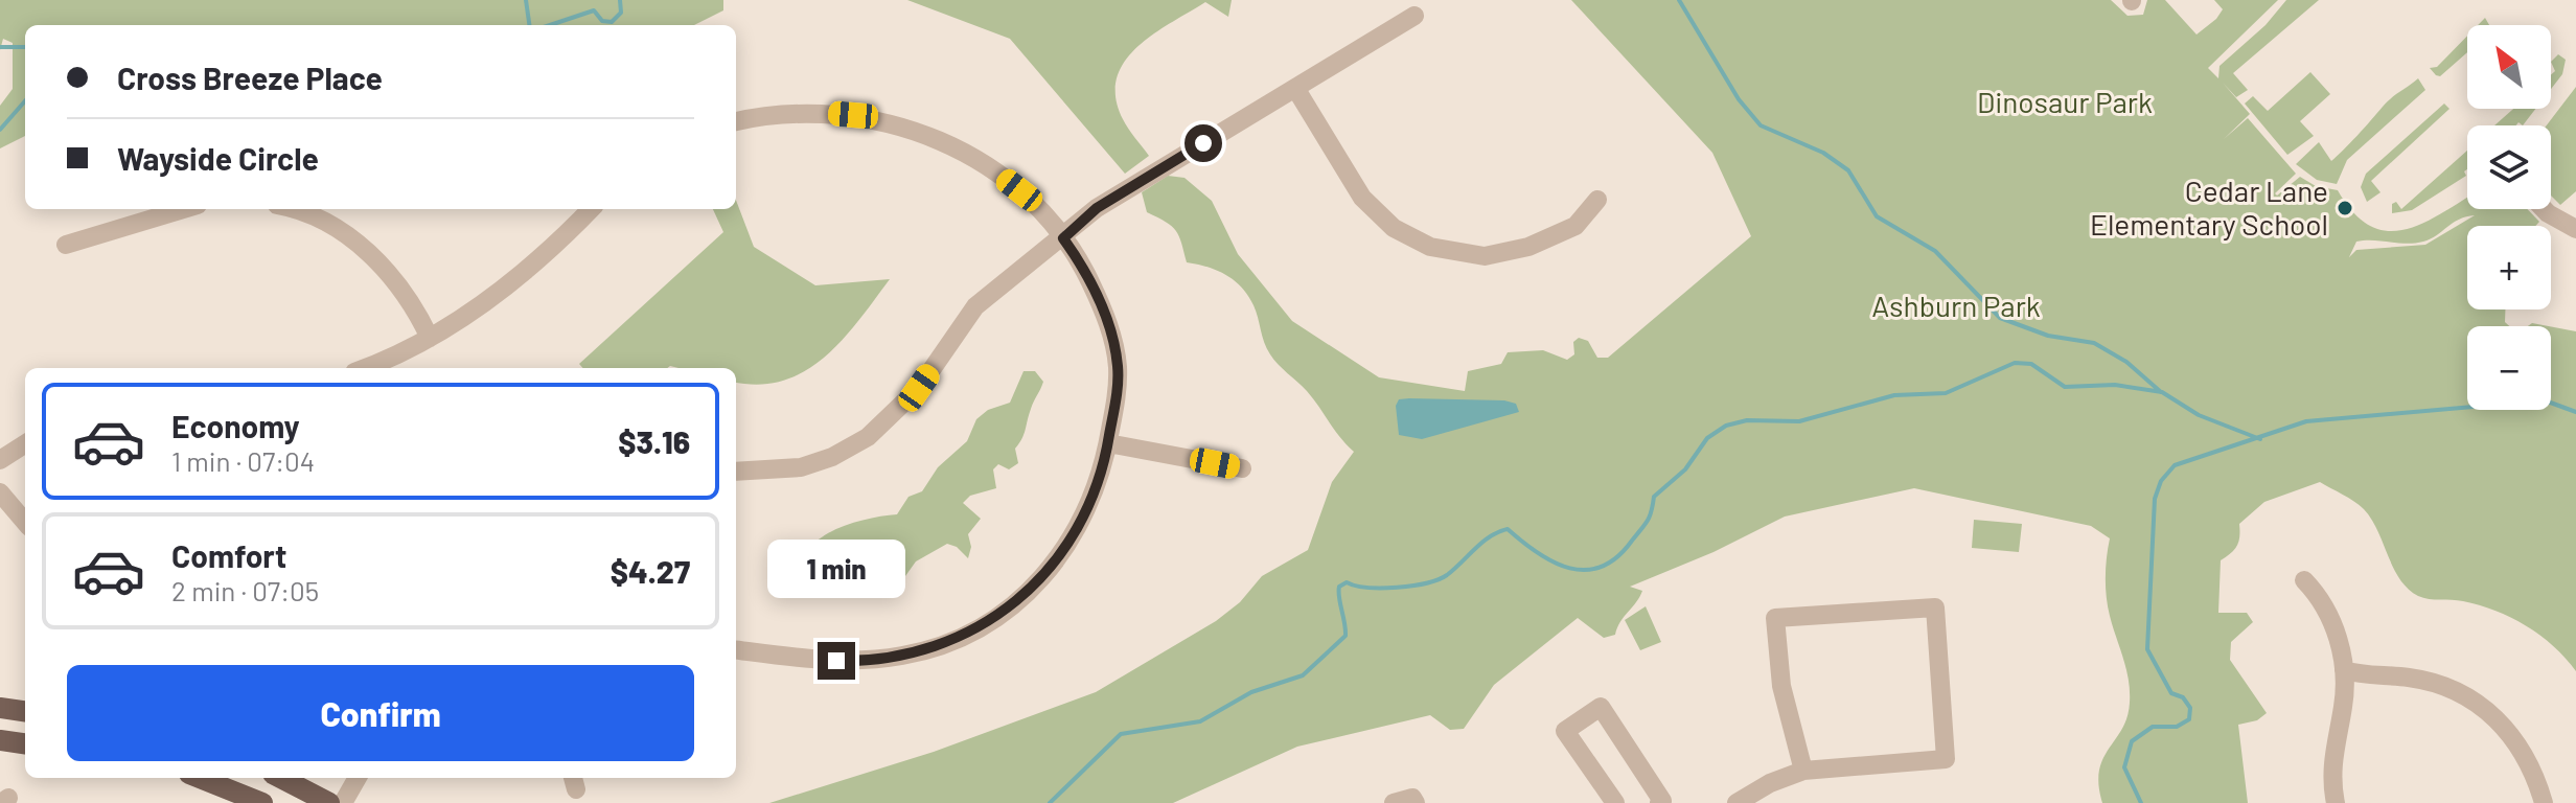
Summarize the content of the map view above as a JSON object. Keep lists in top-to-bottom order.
{
  "parks": ["Dinosaur Park", "Ashburn Park"],
  "places": ["Cedar Lane Elementary School"],
  "north": "top left",
  "page": {
    "map_buttons": ["+", "−"],
    "banner": ["Cross Breeze Place", "Wayside Circle"],
    "list": [
      {
        "name": "Economy",
        "note": "1 min · 07:04",
        "value": "$3.16"
      },
      {
        "name": "Comfort",
        "note": "2 min · 07:05",
        "value": "$4.27"
      }
    ],
    "bubble": "1 min",
    "buttons": "Confirm"
  }
}
